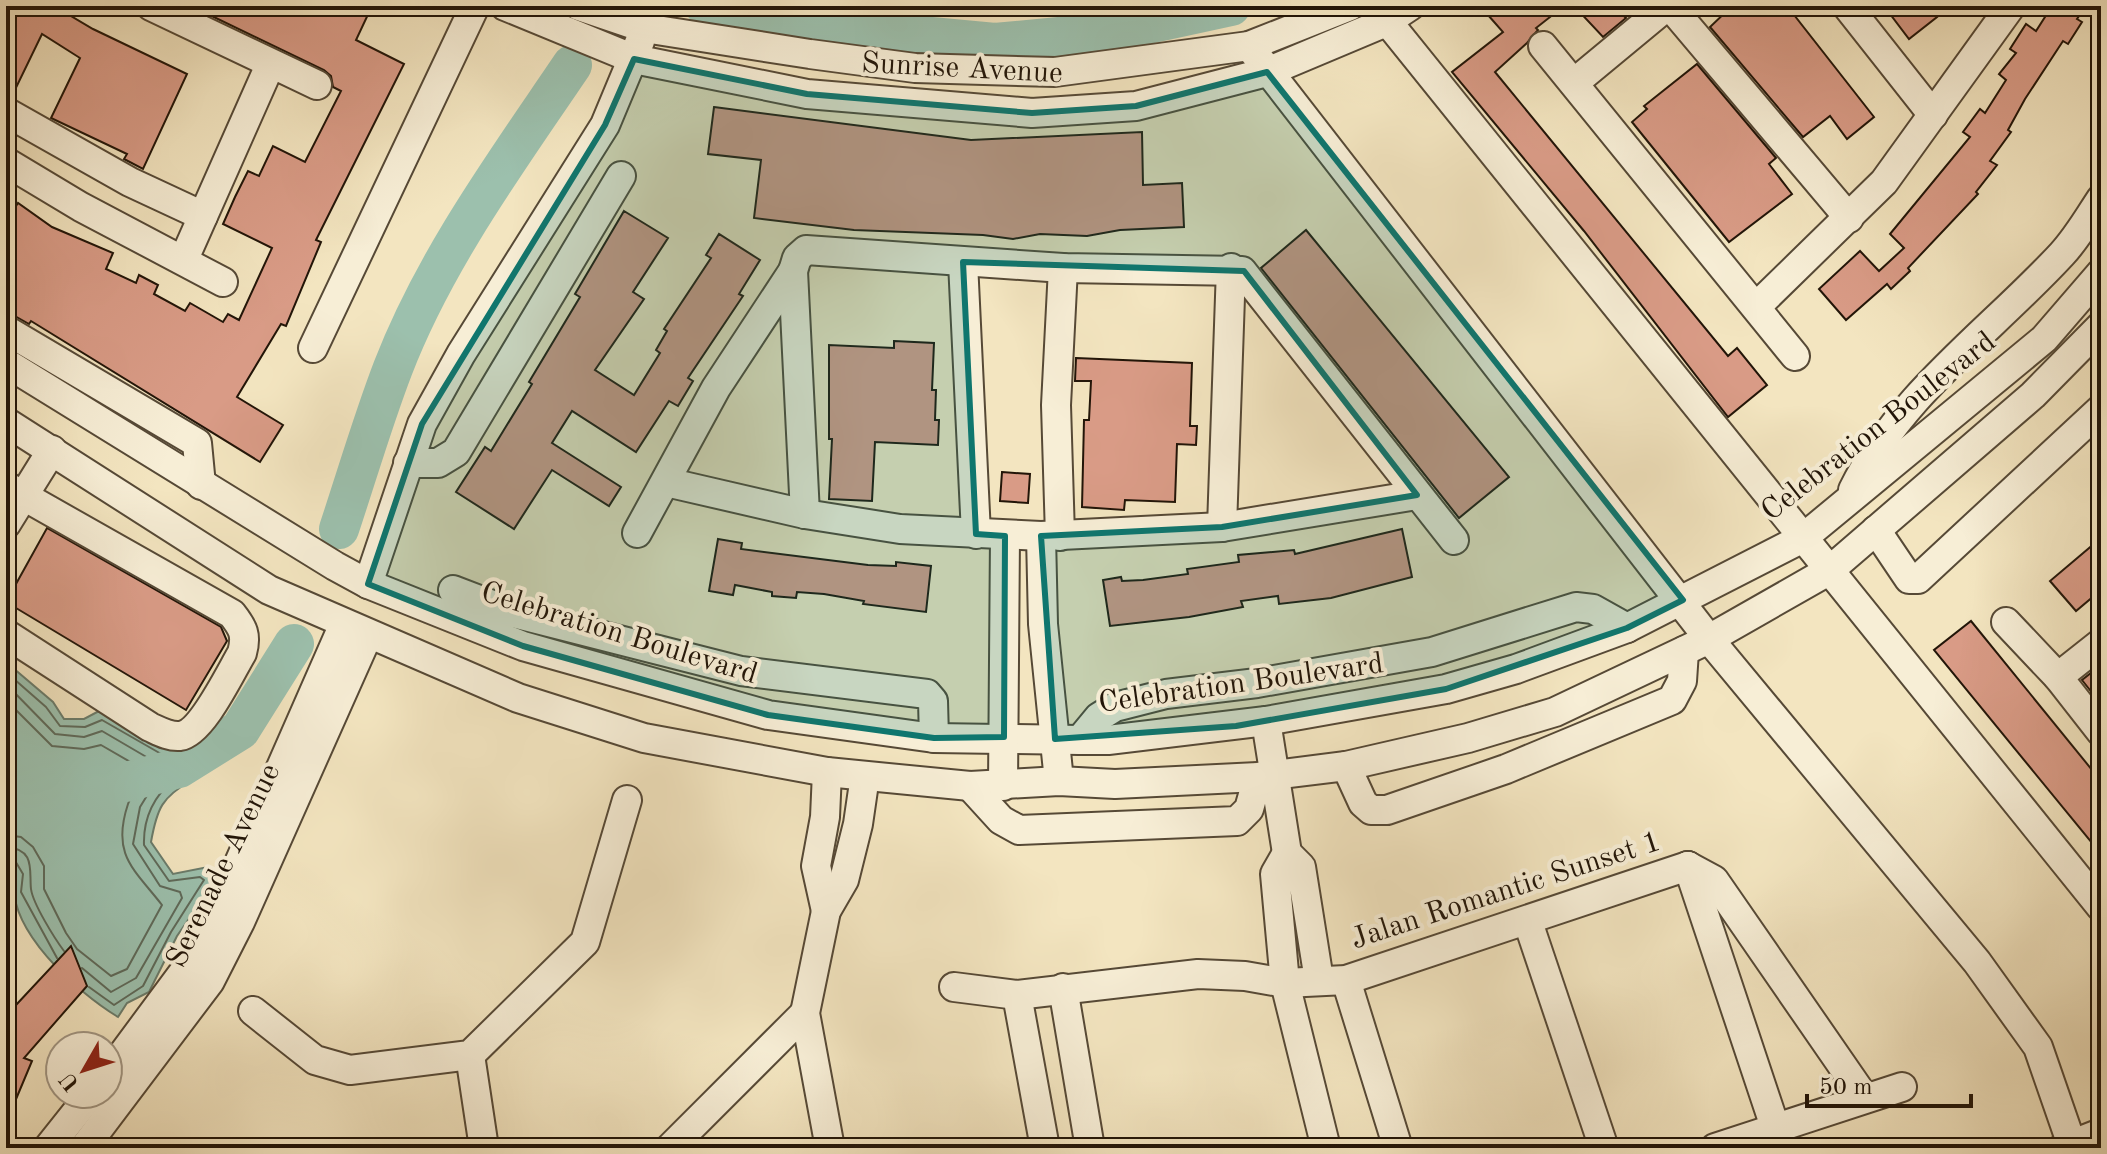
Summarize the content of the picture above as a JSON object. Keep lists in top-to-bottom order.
{
  "streets": {
    "street": [
      "Sunrise Avenue",
      "Celebration Boulevard",
      "Serenade Avenue",
      "Jalan Romantic Sunset 1"
    ]
  },
  "scale_bar": "50 m",
  "north": "bottom left"
}
